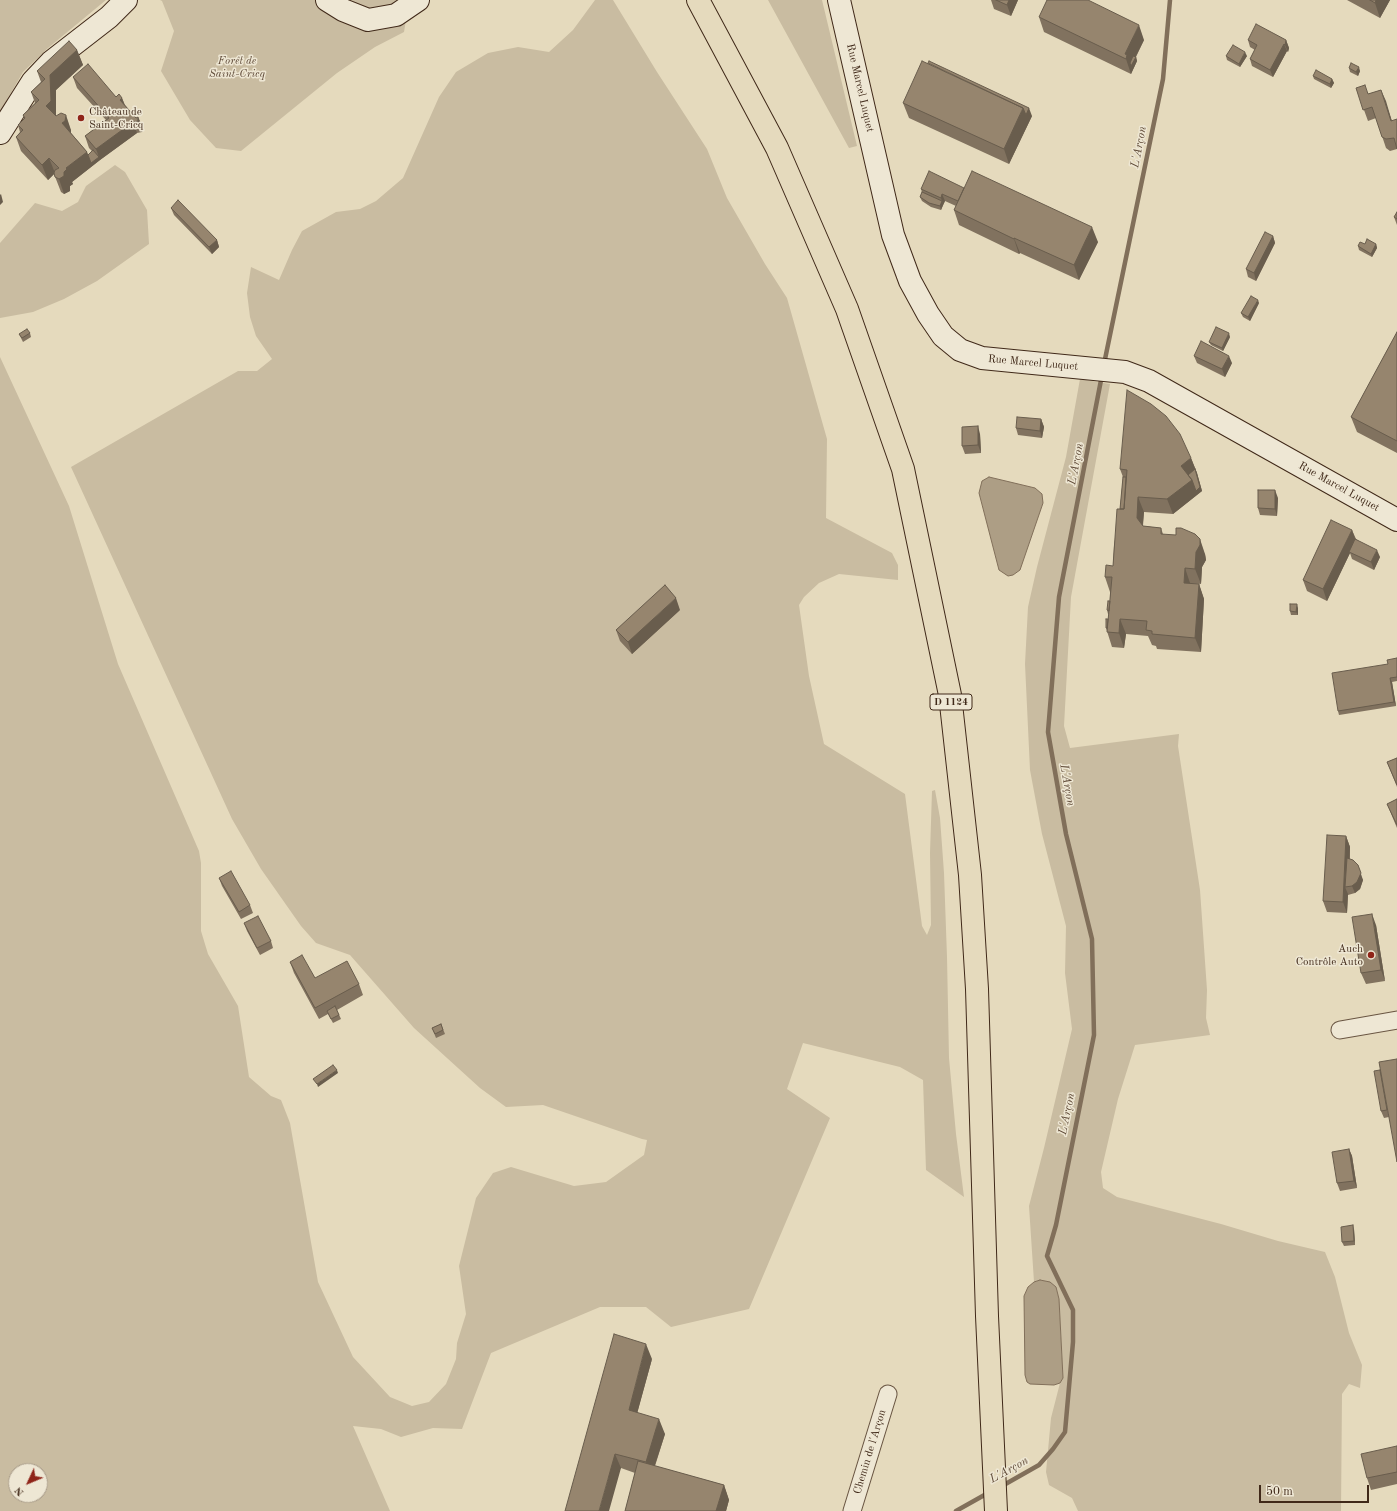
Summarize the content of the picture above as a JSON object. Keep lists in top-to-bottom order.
{
  "streets": {
    "highway": ["D 1124"],
    "street": ["Rue Marcel Luquet", "Chemin de l'Arçon"]
  },
  "water": ["L'Arçon"],
  "parks": ["Forêt de Saint-Cricq"],
  "places": ["Château de Saint-Cricq", "Auch Contrôle Auto"],
  "scale_bar": "50 m",
  "north": "bottom left"
}
